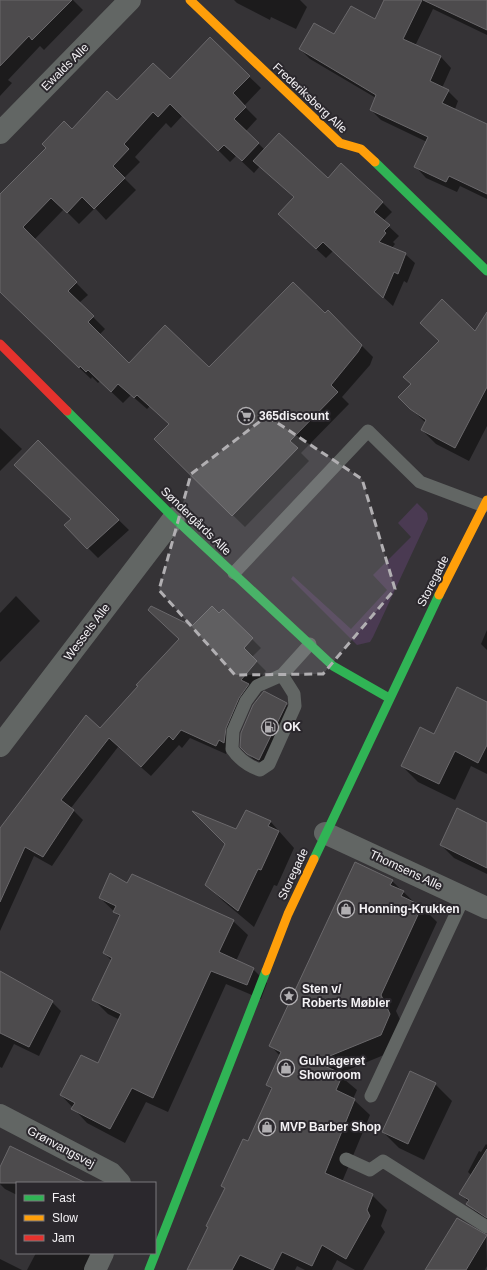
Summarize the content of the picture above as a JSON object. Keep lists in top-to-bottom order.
{
  "streets": {
    "street": [
      "Ewalds Alle",
      "Frederiksberg Alle",
      "Søndergårds Alle",
      "Storegade",
      "Wessels Alle",
      "Thomsens Alle",
      "Grønvangsvej"
    ]
  },
  "crossings": [
    ["Søndergårds Alle", "Storegade"],
    ["Søndergårds Alle", "Wessels Alle"],
    ["Storegade", "Thomsens Alle"]
  ],
  "places": {
    "supermarket": ["365discount"],
    "fuel station": ["OK"],
    "shop": ["Honning-Krukken", "Gulvlageret Showroom", "MVP Barber Shop"],
    "place": ["Sten v/ Roberts Møbler"]
  },
  "legend": ["Fast", "Slow", "Jam"]
}
